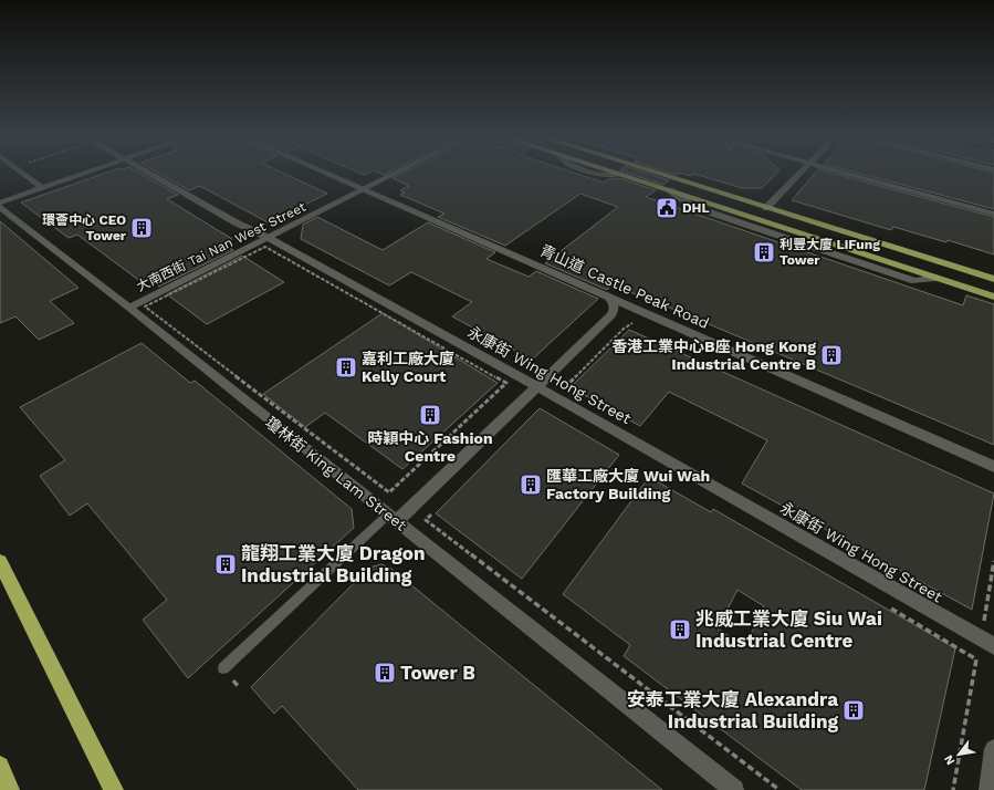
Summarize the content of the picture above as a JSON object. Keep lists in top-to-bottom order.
{
  "streets": {
    "street": [
      "大南西街 Tai Nan West Street",
      "青山道 Castle Peak Road",
      "永康街 Wing Hong Street",
      "瓊林街 King Lam Street"
    ]
  },
  "crossings": [
    ["大南西街 Tai Nan West Street", "青山道 Castle Peak Road"],
    ["大南西街 Tai Nan West Street", "永康街 Wing Hong Street"],
    ["大南西街 Tai Nan West Street", "瓊林街 King Lam Street"]
  ],
  "places": {
    "public building": ["DHL"],
    "building": [
      "環薈中心 CEO Tower",
      "利豐大廈 LiFung Tower",
      "香港工業中心B座 Hong Kong Industrial Centre B",
      "嘉利工廠大廈 Kelly Court",
      "時穎中心 Fashion Centre",
      "匯華工廠大廈 Wui Wah Factory Building",
      "龍翔工業大廈 Dragon Industrial Building",
      "兆威工業大廈 Siu Wai Industrial Centre",
      "Tower B",
      "安泰工業大廈 Alexandra Industrial Building"
    ]
  },
  "north": "bottom left"
}
